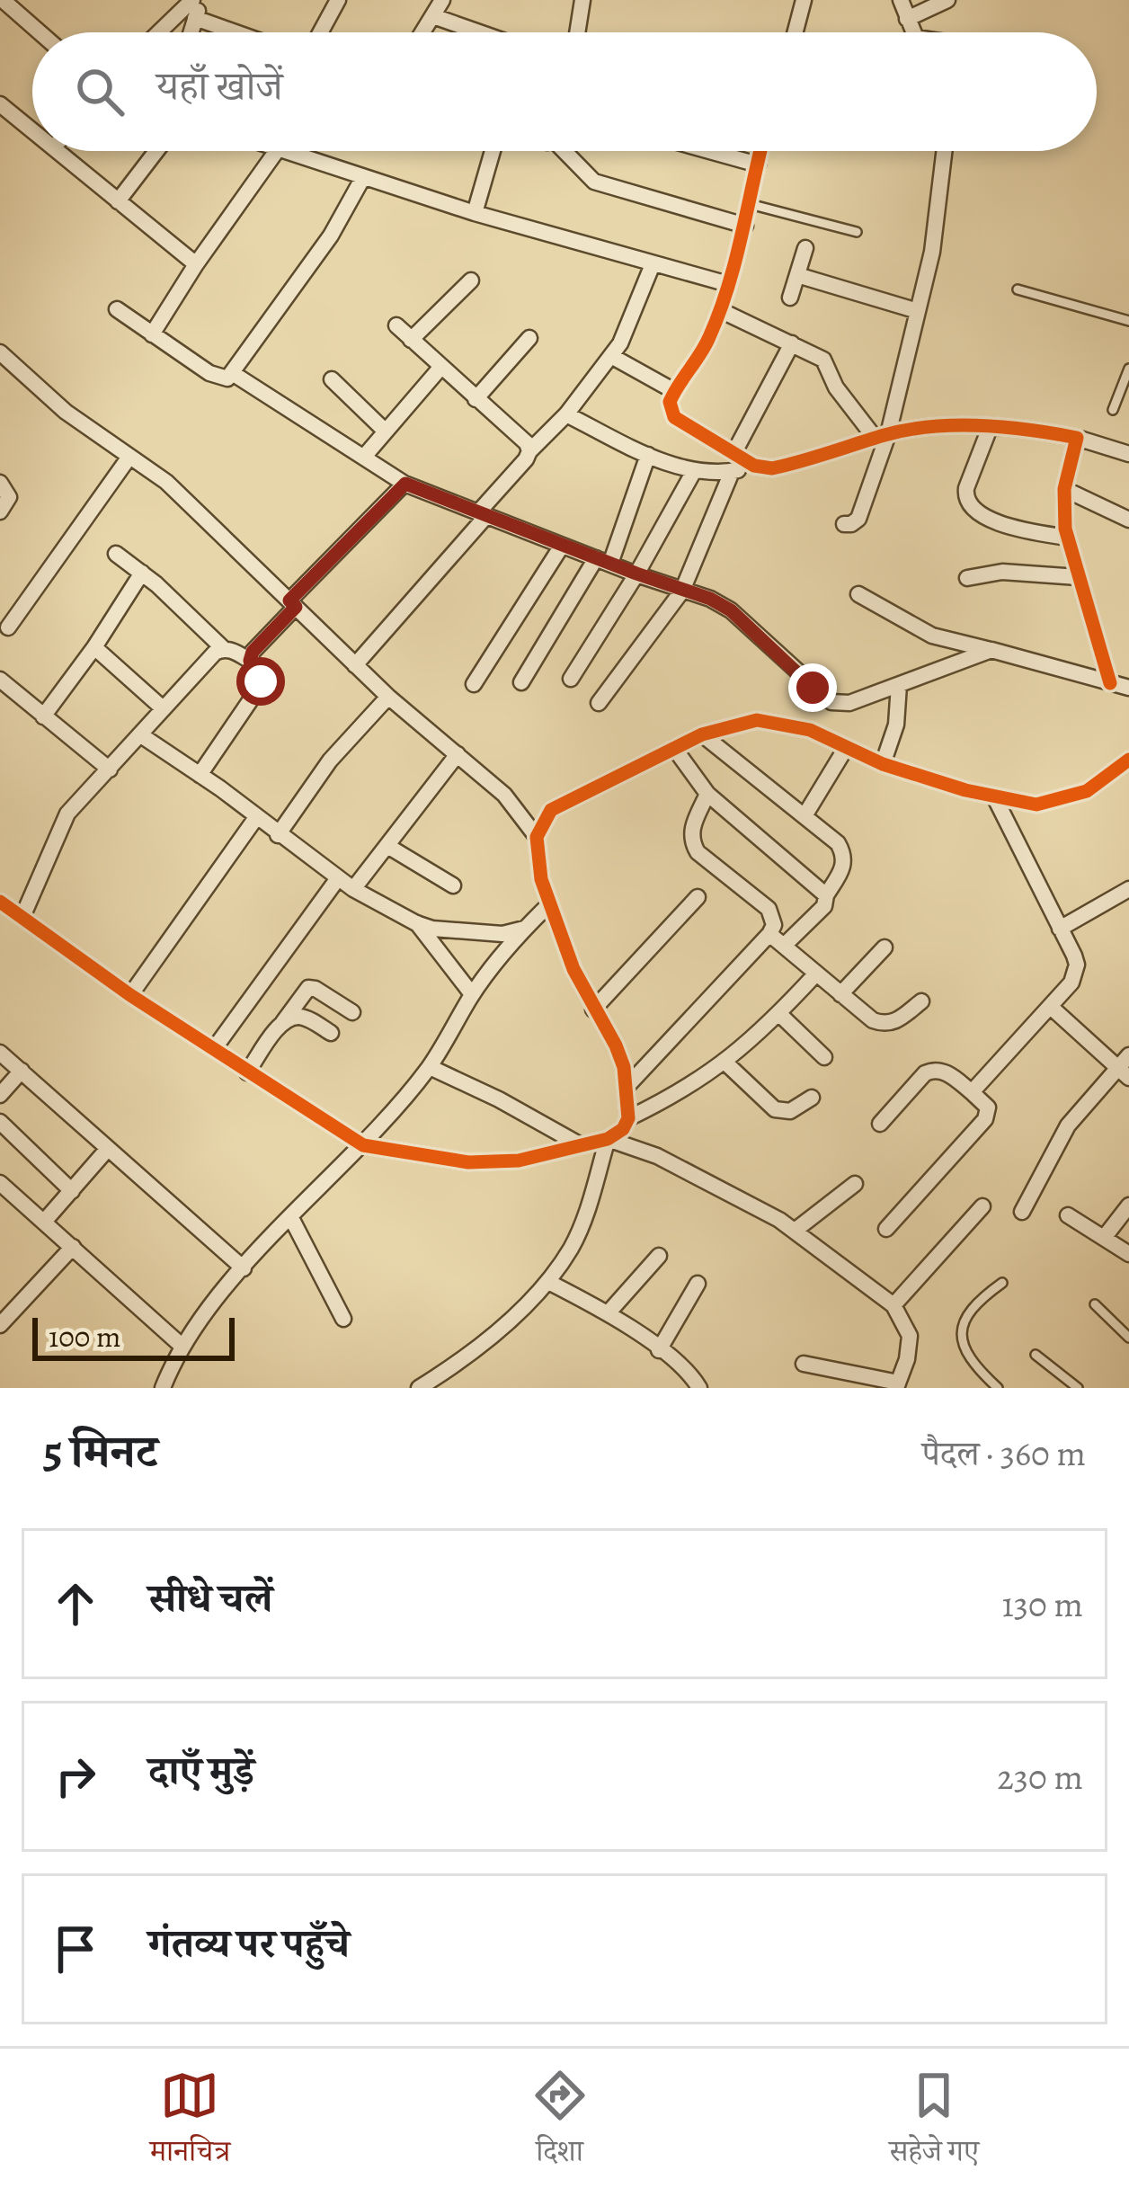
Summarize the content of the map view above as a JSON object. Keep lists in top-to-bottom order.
{
  "scale_bar": "100 m",
  "page": {
    "search": "यहाँ खोजें",
    "scale": "100 m",
    "heading": ["5 मिनट", "पैदल · 360 m"],
    "list": [
      ["सीधे चलें", "130 m"],
      ["दाएँ मुड़ें", "230 m"],
      "गंतव्य पर पहुँचे"
    ],
    "nav": ["मानचित्र", "दिशा", "सहेजे गए"]
  }
}
